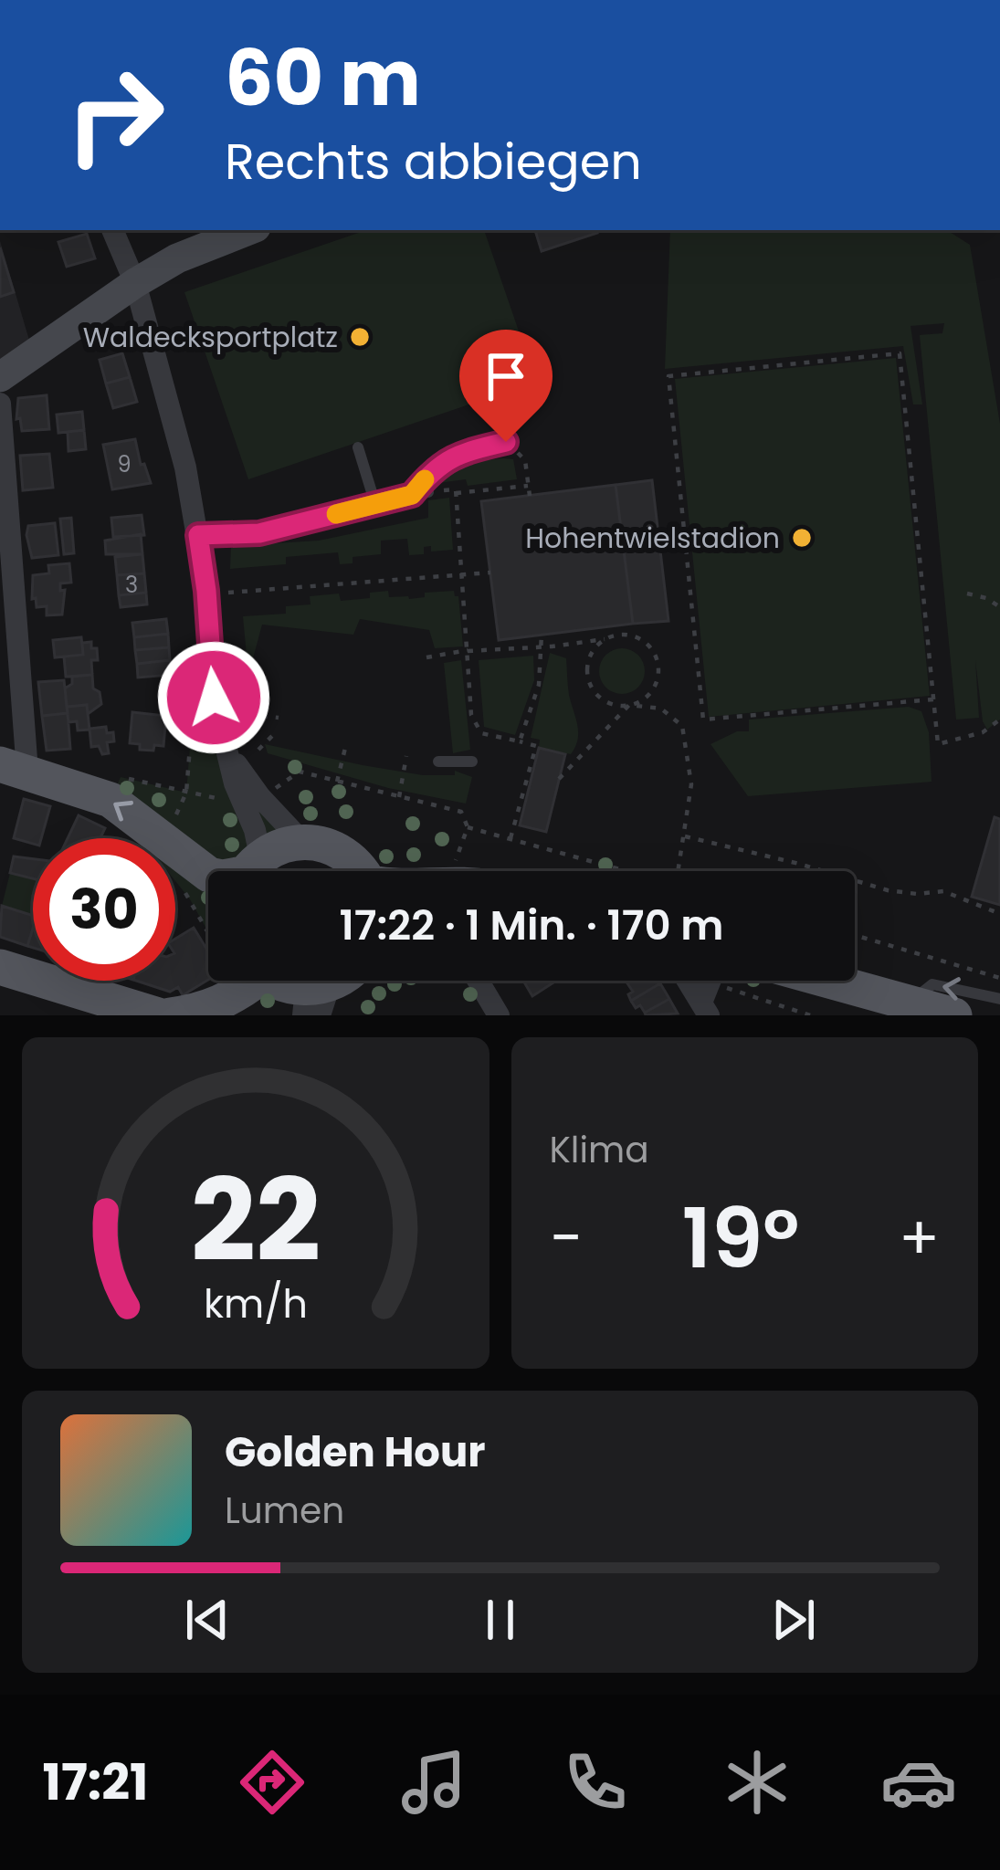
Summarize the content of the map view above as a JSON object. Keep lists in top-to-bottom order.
{
  "places": ["Waldecksportplatz", "Hohentwielstadion"],
  "house_numbers": ["9", "3"],
  "page": {
    "turn": ["60 m", "Rechts abbiegen"],
    "limit": "30",
    "trip": "17:22 · 1 Min. · 170 m",
    "tile": "Klima",
    "heat": ["−", "19°", "+"],
    "song": ["Golden Hour", "Lumen"],
    "tabs": "17:21",
    "gauge": ["22", "km/h"]
  }
}
